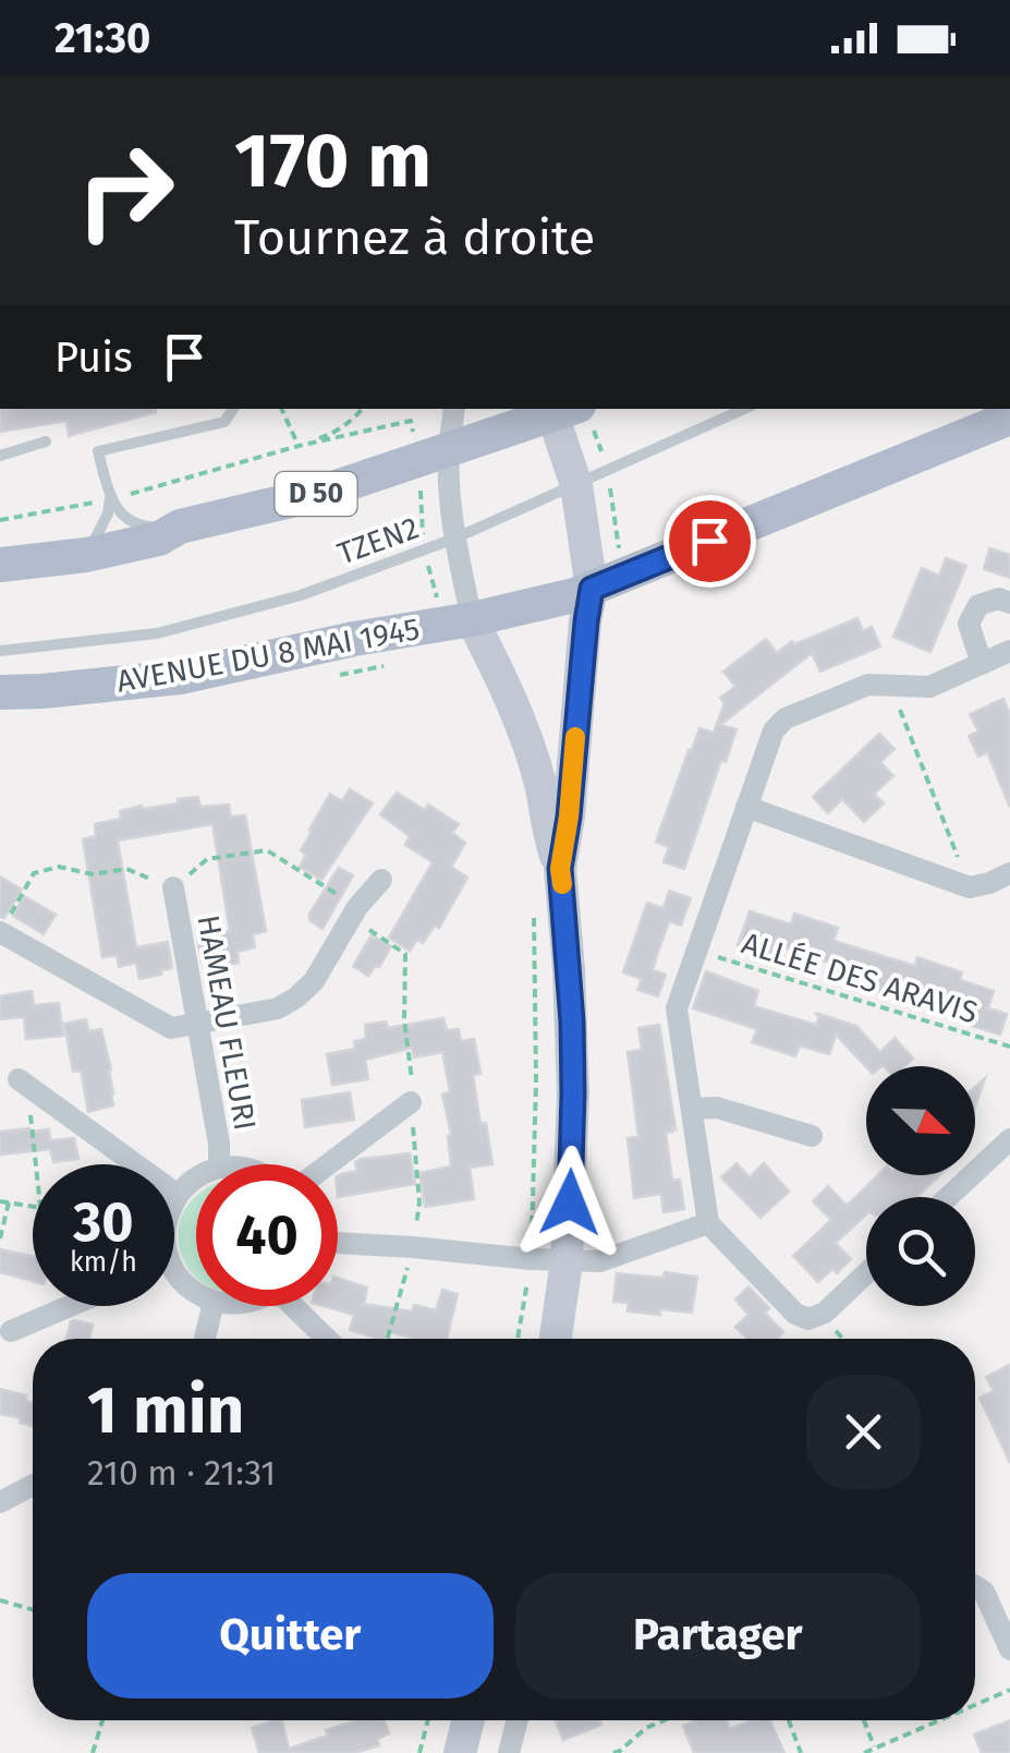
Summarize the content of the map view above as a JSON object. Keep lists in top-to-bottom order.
{
  "streets": {
    "main road": ["D 50", "AVENUE DU 8 MAI 1945"],
    "street": ["HAMEAU FLEURI"],
    "lane": ["TZEN2"],
    "path": ["ALLÉE DES ARAVIS"]
  },
  "north": "bottom right",
  "page": {
    "status": "21:30",
    "turn": ["170 m", "Tournez à droite"],
    "then": "Puis",
    "speed": "30 km/h",
    "limit": "40",
    "heading": ["1 min", "210 m · 21:31"],
    "buttons": ["Quitter", "Partager"]
  }
}
